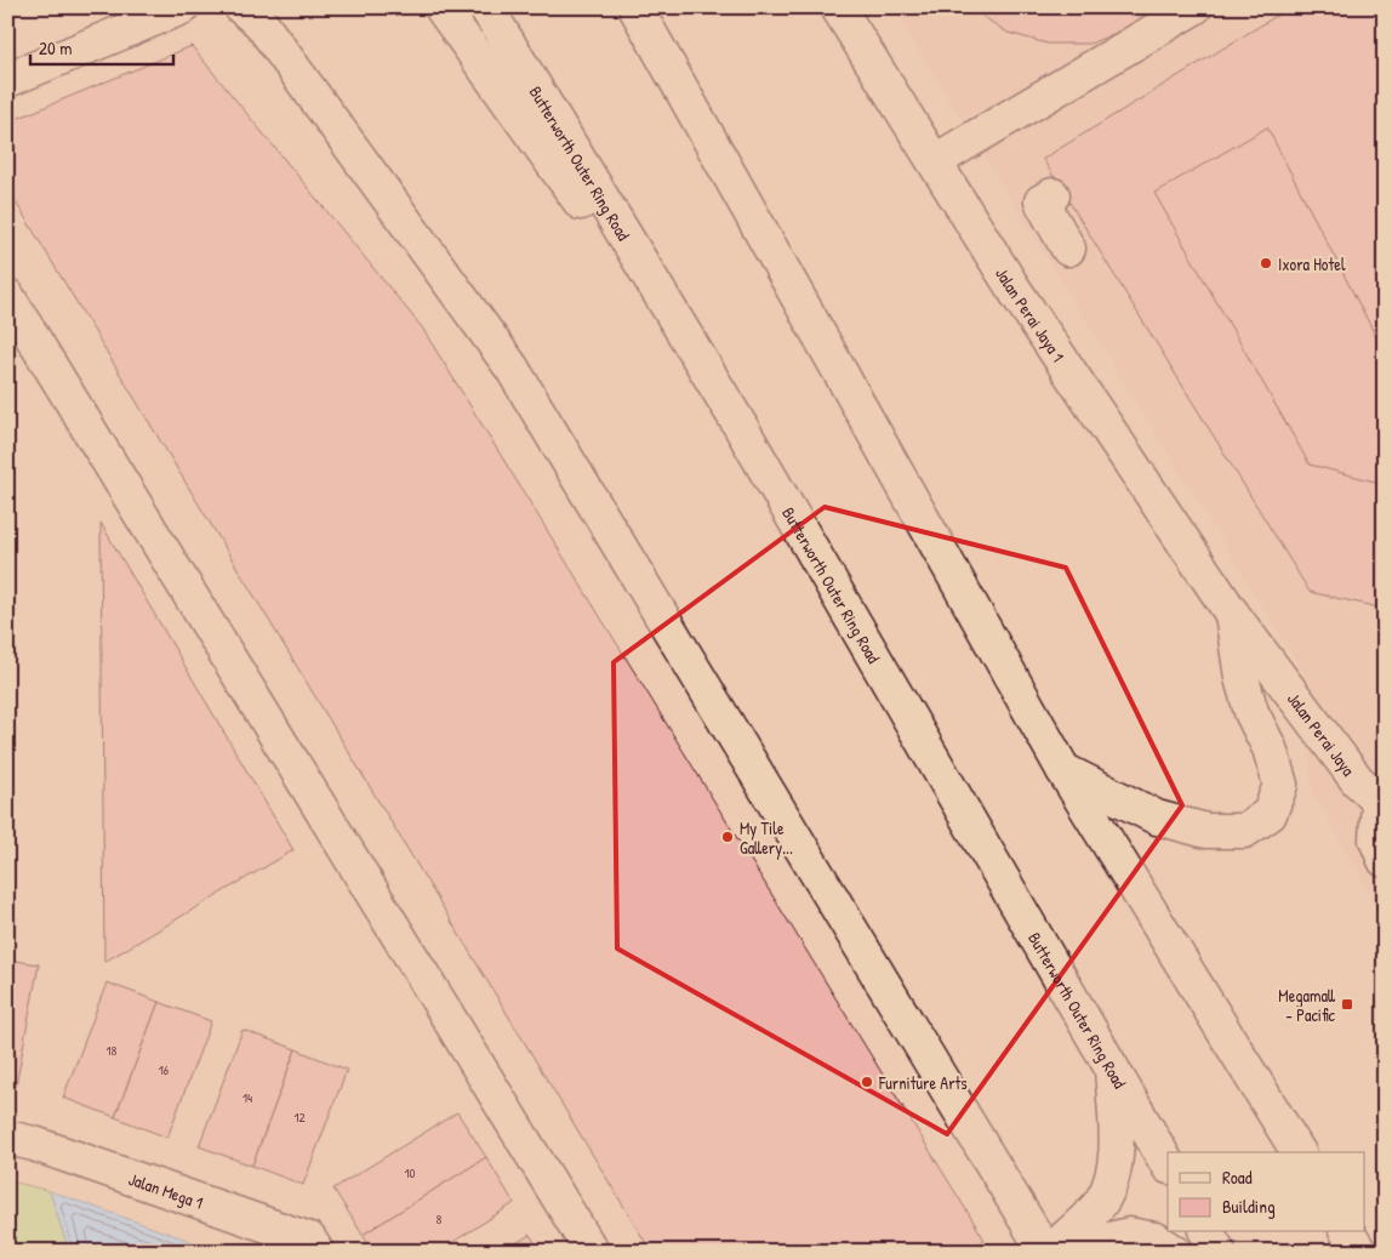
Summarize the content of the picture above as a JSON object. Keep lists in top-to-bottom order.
{
  "streets": {
    "main road": [
      "Butterworth Outer Ring Road",
      "Jalan Perai Jaya 1",
      "Jalan Perai Jaya",
      "Jalan Mega 1"
    ]
  },
  "crossings": [
    ["Jalan Perai Jaya 1", "Jalan Perai Jaya"]
  ],
  "places": {
    "other": ["Ixora Hotel", "My Tile Gallery...", "Furniture Arts"],
    "transit": ["Megamall - Pacific"]
  },
  "house_numbers": [
    "18",
    "16",
    "14",
    "12",
    "10",
    "8"
  ],
  "legend": ["Road", "Building"],
  "scale_bar": "20 m"
}
